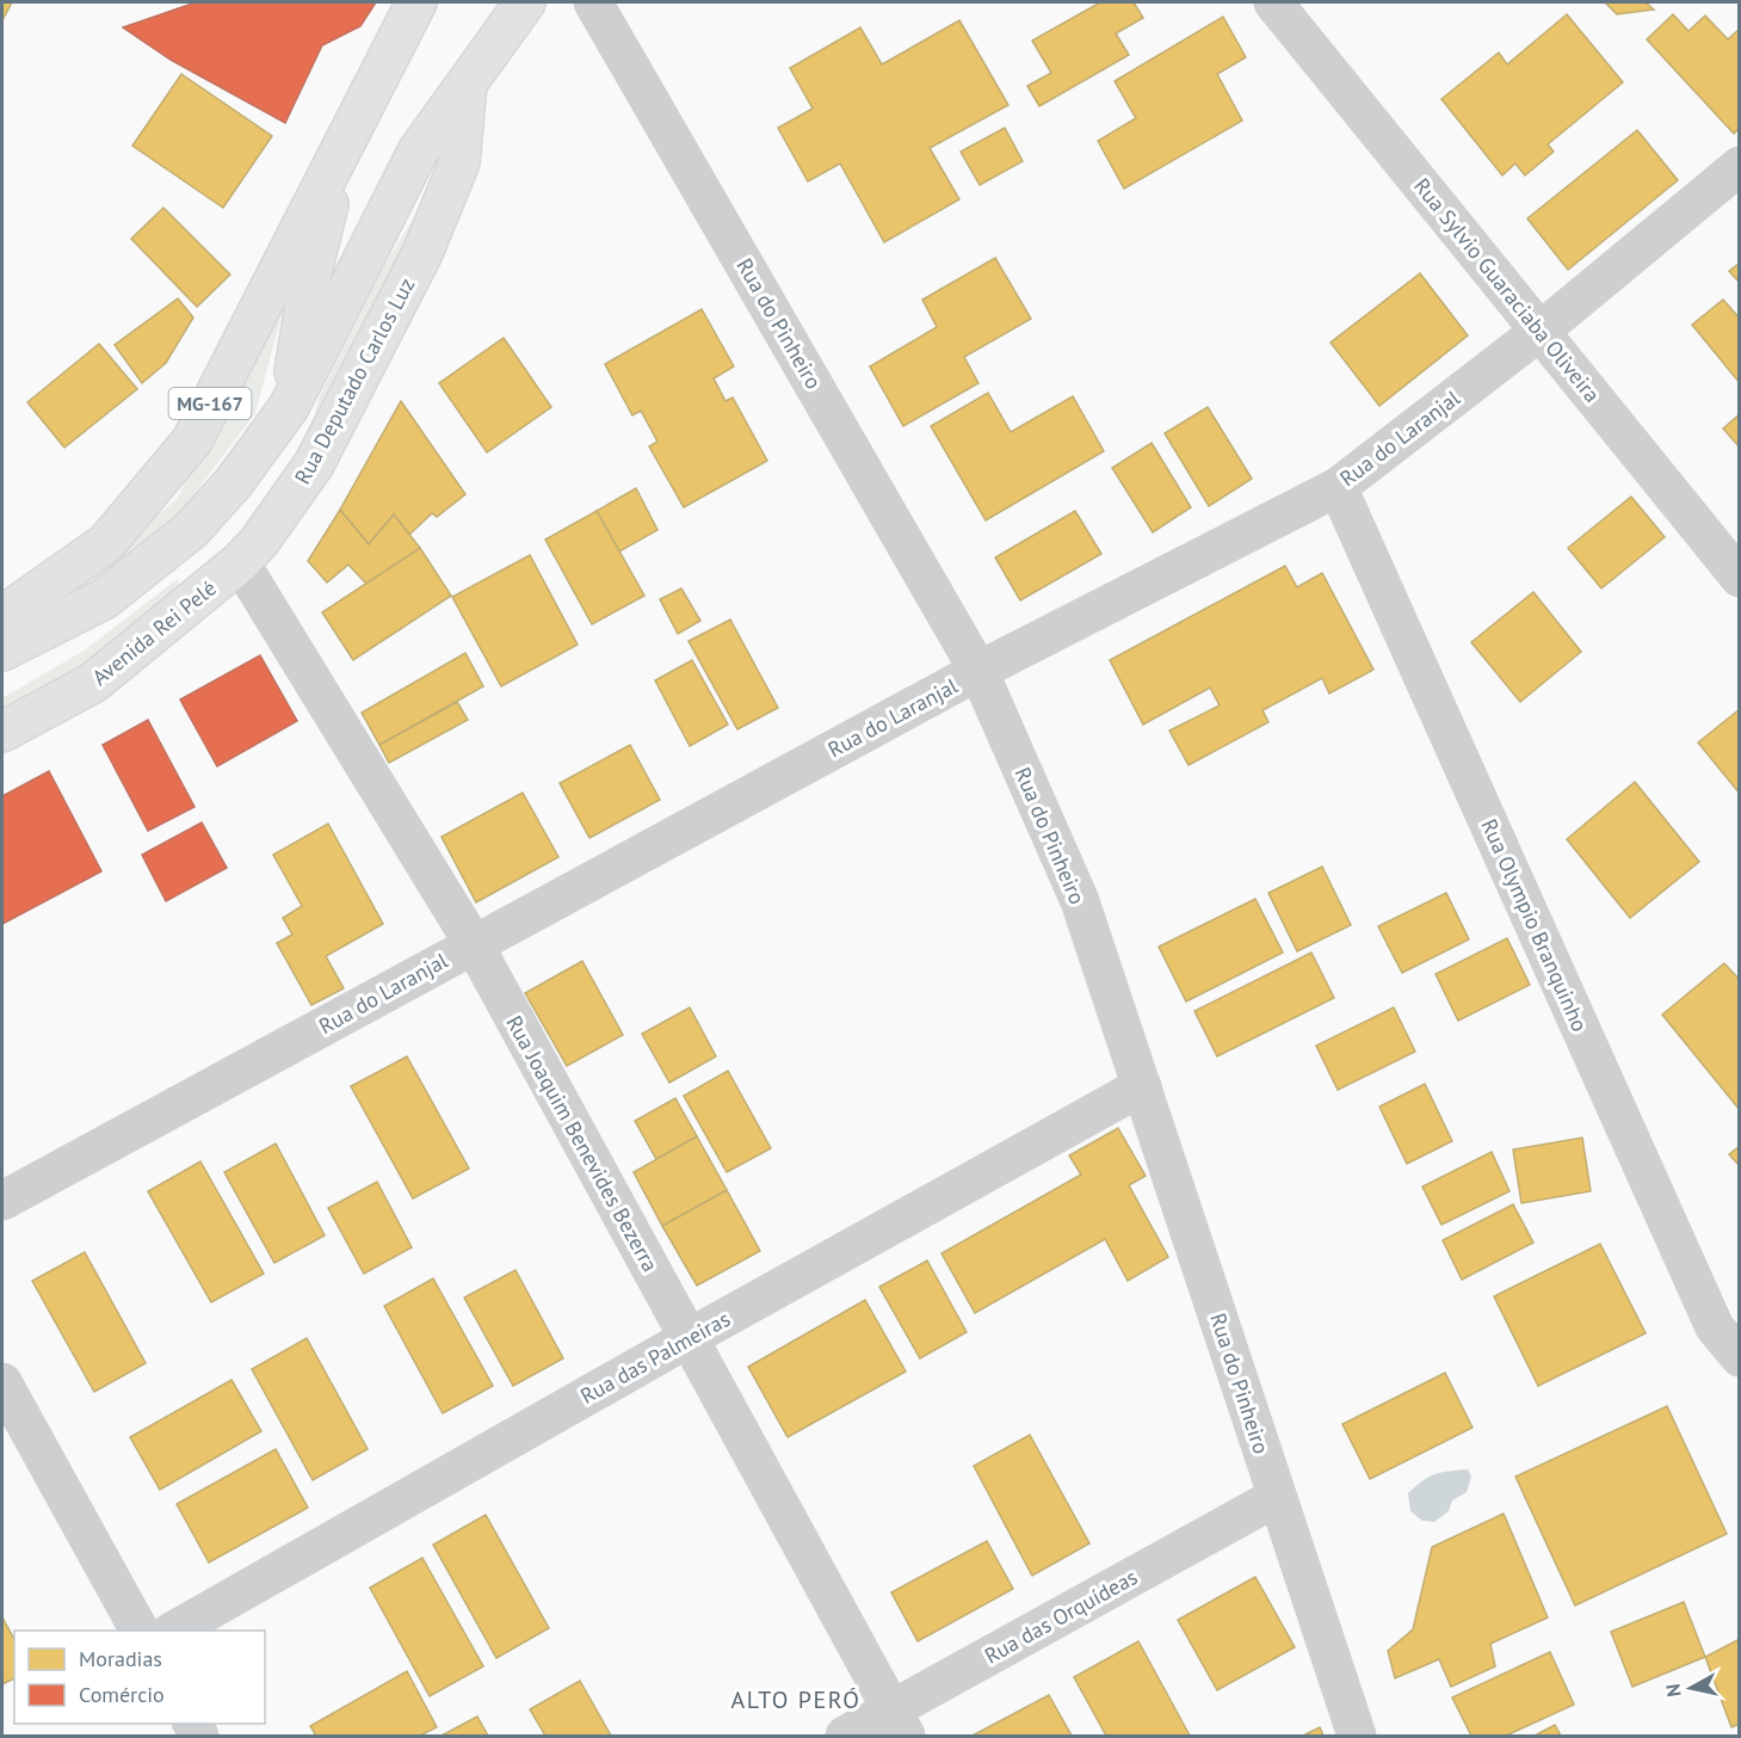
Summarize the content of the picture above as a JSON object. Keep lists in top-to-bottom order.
{
  "streets": {
    "main road": ["Rua Deputado Carlos Luz", "MG-167", "Avenida Rei Pelé"],
    "street": [
      "Rua Sylvio Guaraciaba Oliveira",
      "Rua do Pinheiro",
      "Rua do Laranjal",
      "Rua Olympio Branquinho",
      "Rua Joaquim Benevides Bezerra",
      "Rua das Palmeiras",
      "Rua das Orquídeas"
    ]
  },
  "crossings": [
    ["Rua Sylvio Guaraciaba Oliveira", "Rua do Laranjal"],
    ["Rua do Pinheiro", "Rua do Laranjal"],
    ["Rua do Pinheiro", "Rua das Palmeiras"],
    ["Rua do Pinheiro", "Rua das Orquídeas"],
    ["Rua Deputado Carlos Luz", "MG-167"],
    ["Rua Deputado Carlos Luz", "Avenida Rei Pelé"],
    ["Rua Deputado Carlos Luz", "Rua Joaquim Benevides Bezerra"],
    ["Rua do Laranjal", "Rua Olympio Branquinho"],
    ["Rua do Laranjal", "Rua Joaquim Benevides Bezerra"],
    ["Avenida Rei Pelé", "Rua Joaquim Benevides Bezerra"],
    ["Rua Joaquim Benevides Bezerra", "Rua das Palmeiras"],
    ["Rua Joaquim Benevides Bezerra", "Rua das Orquídeas"]
  ],
  "districts": ["ALTO PERÓ"],
  "legend": ["Moradias", "Comércio"],
  "north": "left"
}
